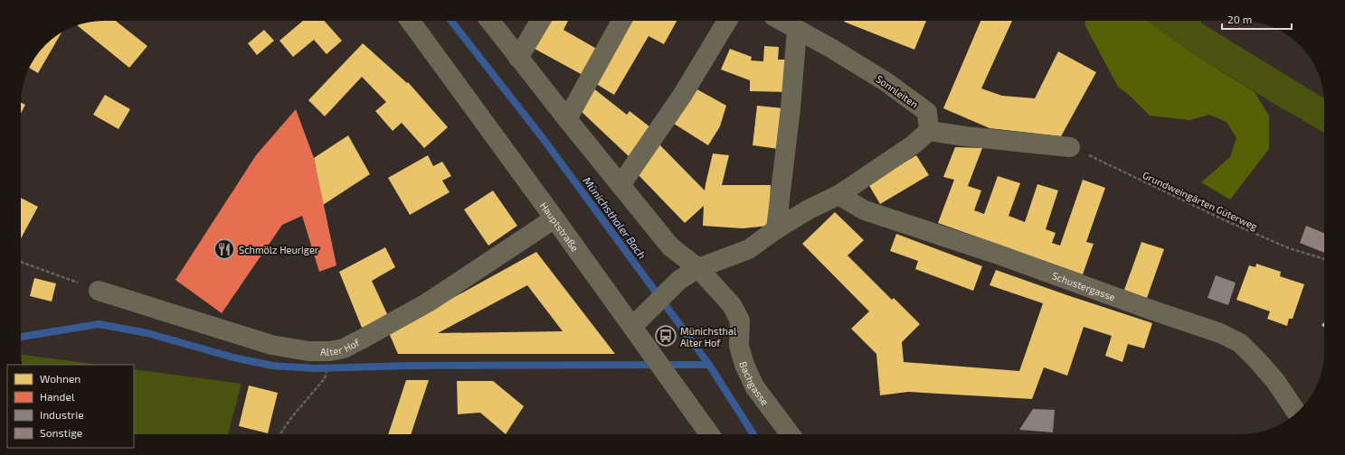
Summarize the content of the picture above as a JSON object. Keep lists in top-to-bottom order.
{
  "streets": {
    "street": [
      "Sonnleiten",
      "Hauptstraße",
      "Schustergasse",
      "Alter Hof",
      "Bachgasse"
    ],
    "path": ["Grundweingärten Güterweg"]
  },
  "crossings": [
    ["Hauptstraße", "Alter Hof"]
  ],
  "water": ["Münichsthaler Bach"],
  "places": {
    "restaurant": ["Schmölz Heuriger"],
    "bus stop": ["Münichsthal Alter Hof"]
  },
  "legend": [
    "Wohnen",
    "Handel",
    "Industrie",
    "Sonstige"
  ],
  "scale_bar": "20 m"
}
